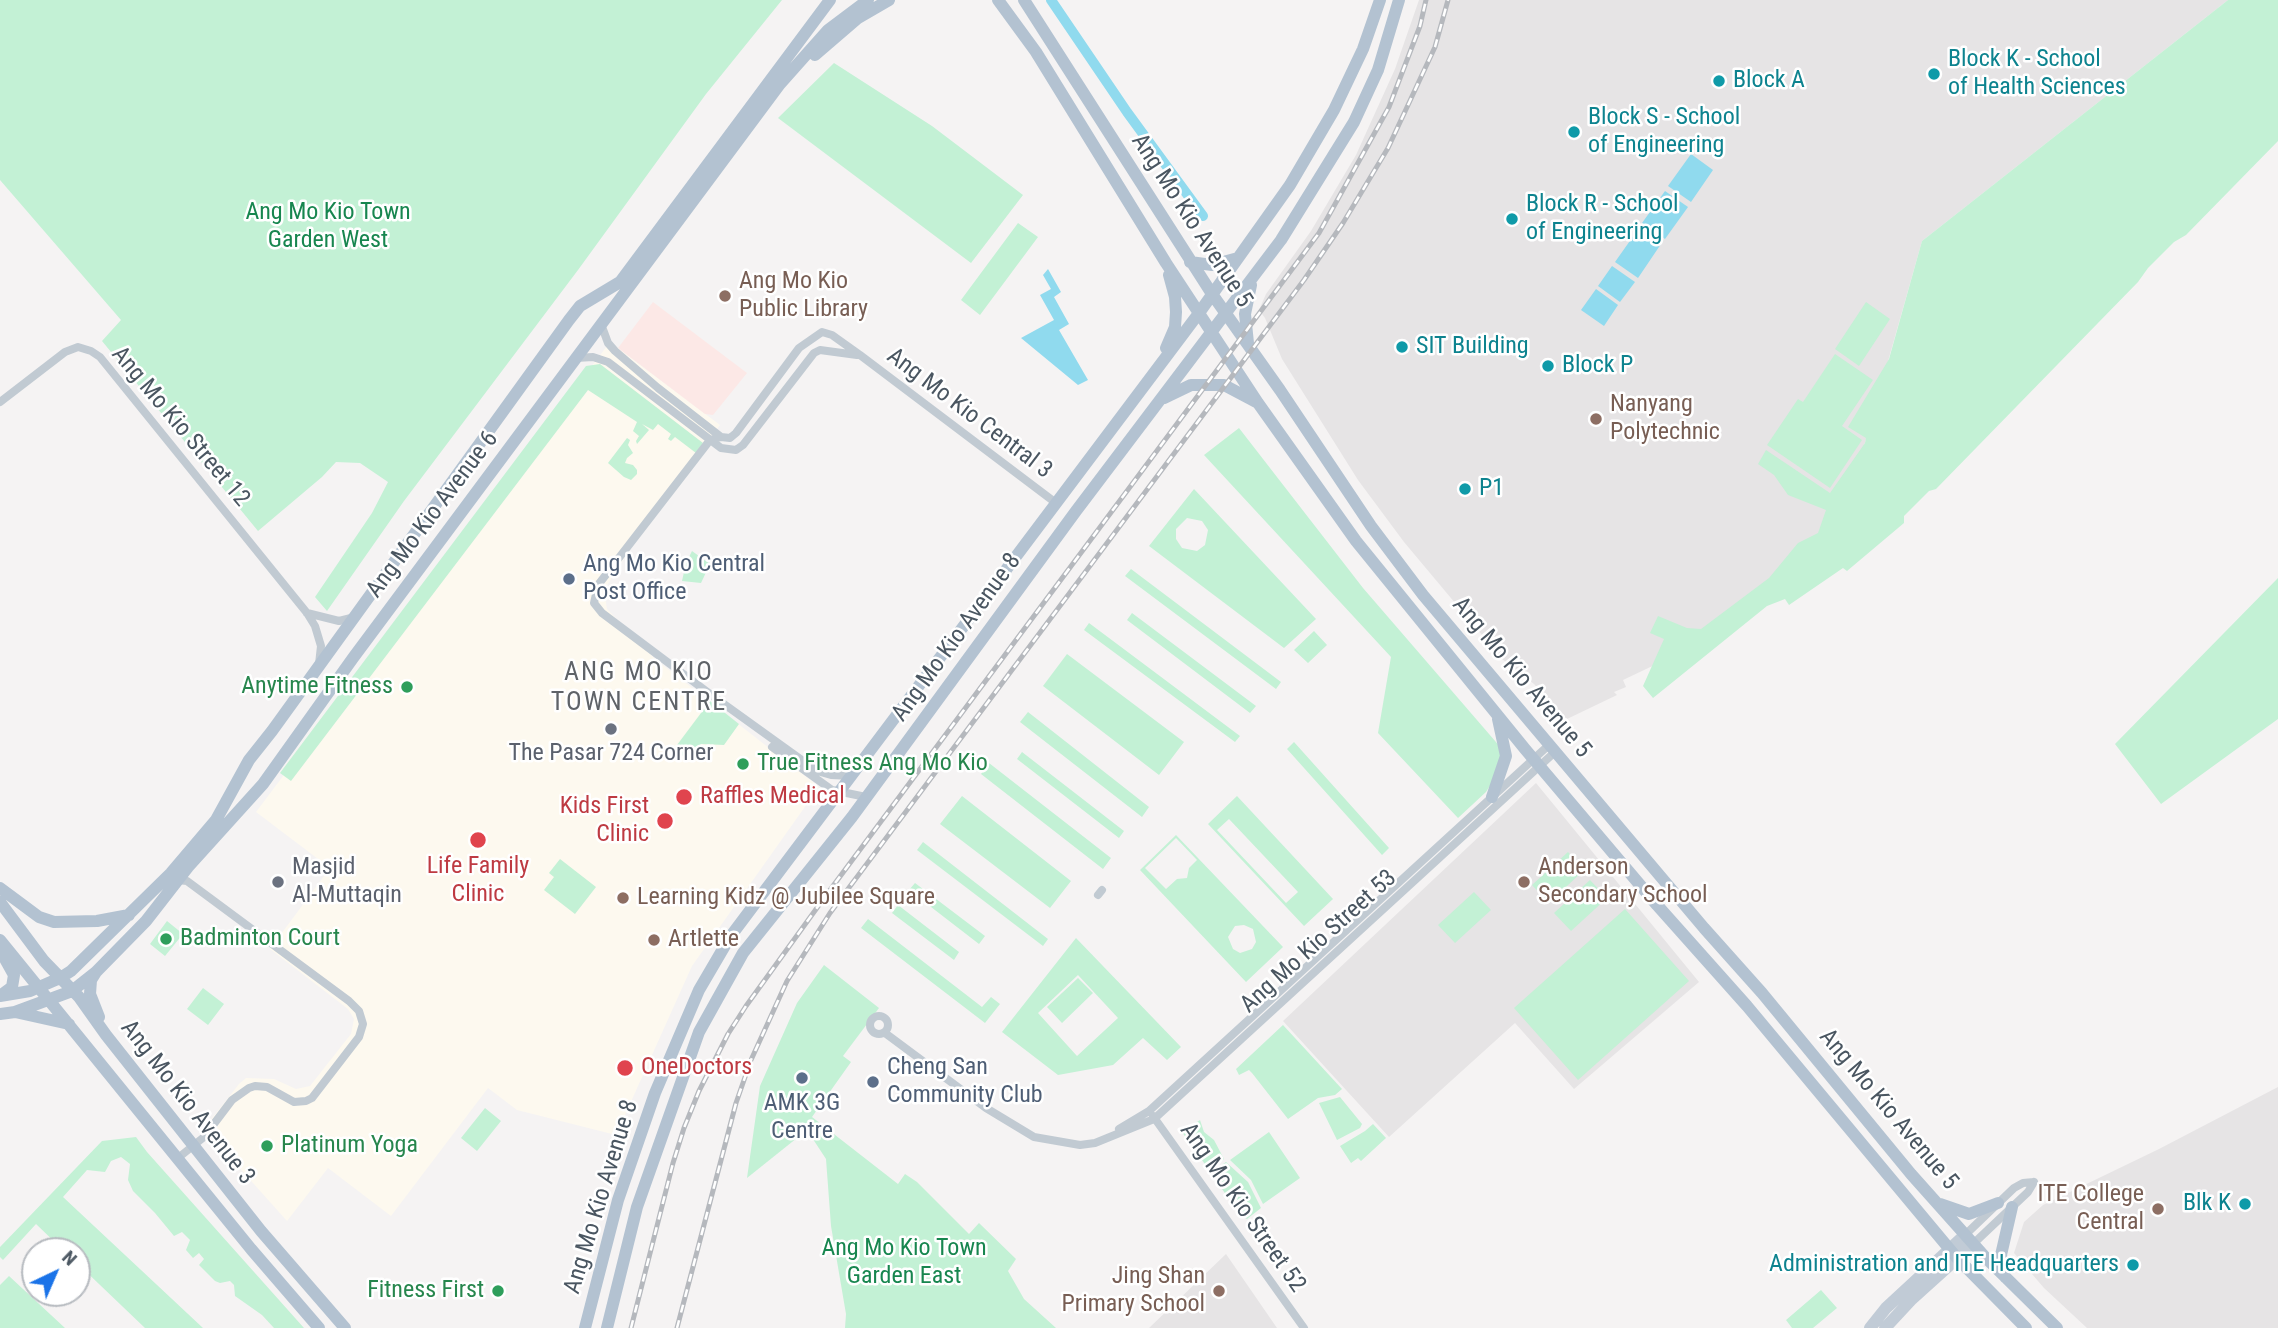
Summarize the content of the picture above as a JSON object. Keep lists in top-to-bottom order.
{
  "streets": {
    "main road": [
      "Ang Mo Kio Avenue 5",
      "Ang Mo Kio Avenue 6",
      "Ang Mo Kio Avenue 8",
      "Ang Mo Kio Avenue 3"
    ],
    "street": [
      "Ang Mo Kio Central 3",
      "Ang Mo Kio Street 12",
      "Ang Mo Kio Street 53",
      "Ang Mo Kio Street 52"
    ]
  },
  "crossings": [
    ["Ang Mo Kio Avenue 5", "Ang Mo Kio Avenue 8"],
    ["Ang Mo Kio Avenue 5", "Ang Mo Kio Street 53"],
    ["Ang Mo Kio Central 3", "Ang Mo Kio Avenue 8"],
    ["Ang Mo Kio Street 12", "Ang Mo Kio Avenue 6"],
    ["Ang Mo Kio Avenue 6", "Ang Mo Kio Avenue 3"],
    ["Ang Mo Kio Street 53", "Ang Mo Kio Street 52"]
  ],
  "districts": ["ANG MO KIO TOWN CENTRE"],
  "parks": ["Ang Mo Kio Town Garden West", "Ang Mo Kio Town Garden East"],
  "places": [
    "Block K - School of Health Sciences",
    "Block A",
    "Block S - School of Engineering",
    "Block R - School of Engineering",
    "Ang Mo Kio Public Library",
    "SIT Building",
    "Block P",
    "Nanyang Polytechnic",
    "P1",
    "Ang Mo Kio Central Post Office",
    "Anytime Fitness",
    "The Pasar 724 Corner",
    "True Fitness Ang Mo Kio",
    "Raffles Medical",
    "Kids First Clinic",
    "Life Family Clinic",
    "Masjid Al-Muttaqin",
    "Anderson Secondary School",
    "Learning Kidz @ Jubilee Square",
    "Badminton Court",
    "Artlette",
    "OneDoctors",
    "AMK 3G Centre",
    "Cheng San Community Club",
    "Platinum Yoga",
    "Blk K",
    "ITE College Central",
    "Administration and ITE Headquarters",
    "Fitness First",
    "Jing Shan Primary School"
  ],
  "north": "top right"
}
